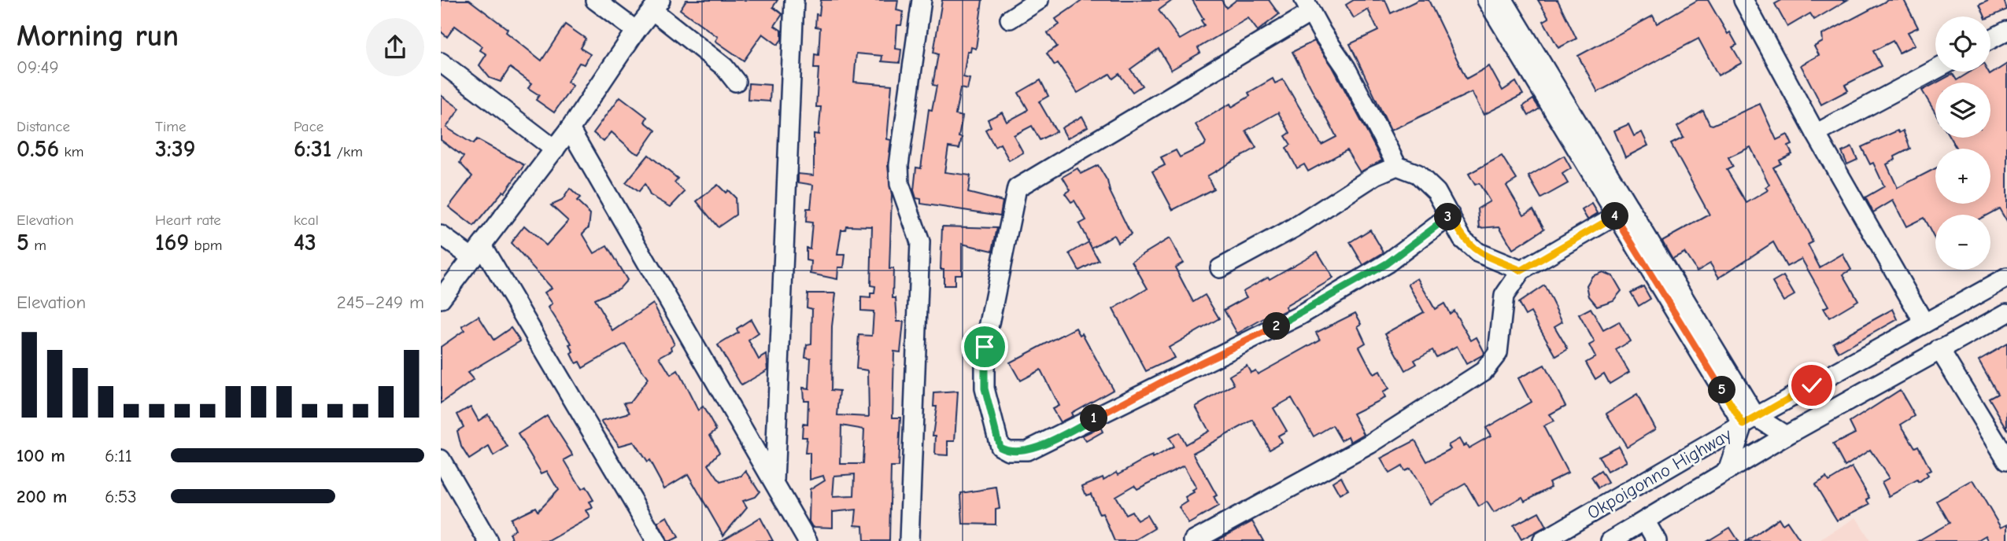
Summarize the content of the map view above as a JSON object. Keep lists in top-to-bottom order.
{
  "streets": {
    "street": ["Okpoigonno Highway"]
  },
  "page": {
    "heading": ["Morning run", "09:49"],
    "map_buttons": ["+", "−"],
    "stats": [
      ["Distance", "0.56 km"],
      ["Time", "3:39"],
      ["Pace", "6:31 /km"],
      ["Elevation", "5 m"],
      ["Heart rate", "169 bpm"],
      ["kcal", "43"]
    ],
    "pins": [
      "4",
      "3",
      "2",
      "5",
      "1"
    ],
    "chart": ["Elevation", "245–249 m"],
    "list": [
      {
        "name": "100 m",
        "note": "6:11"
      },
      {
        "name": "200 m",
        "note": "6:53"
      }
    ]
  }
}
